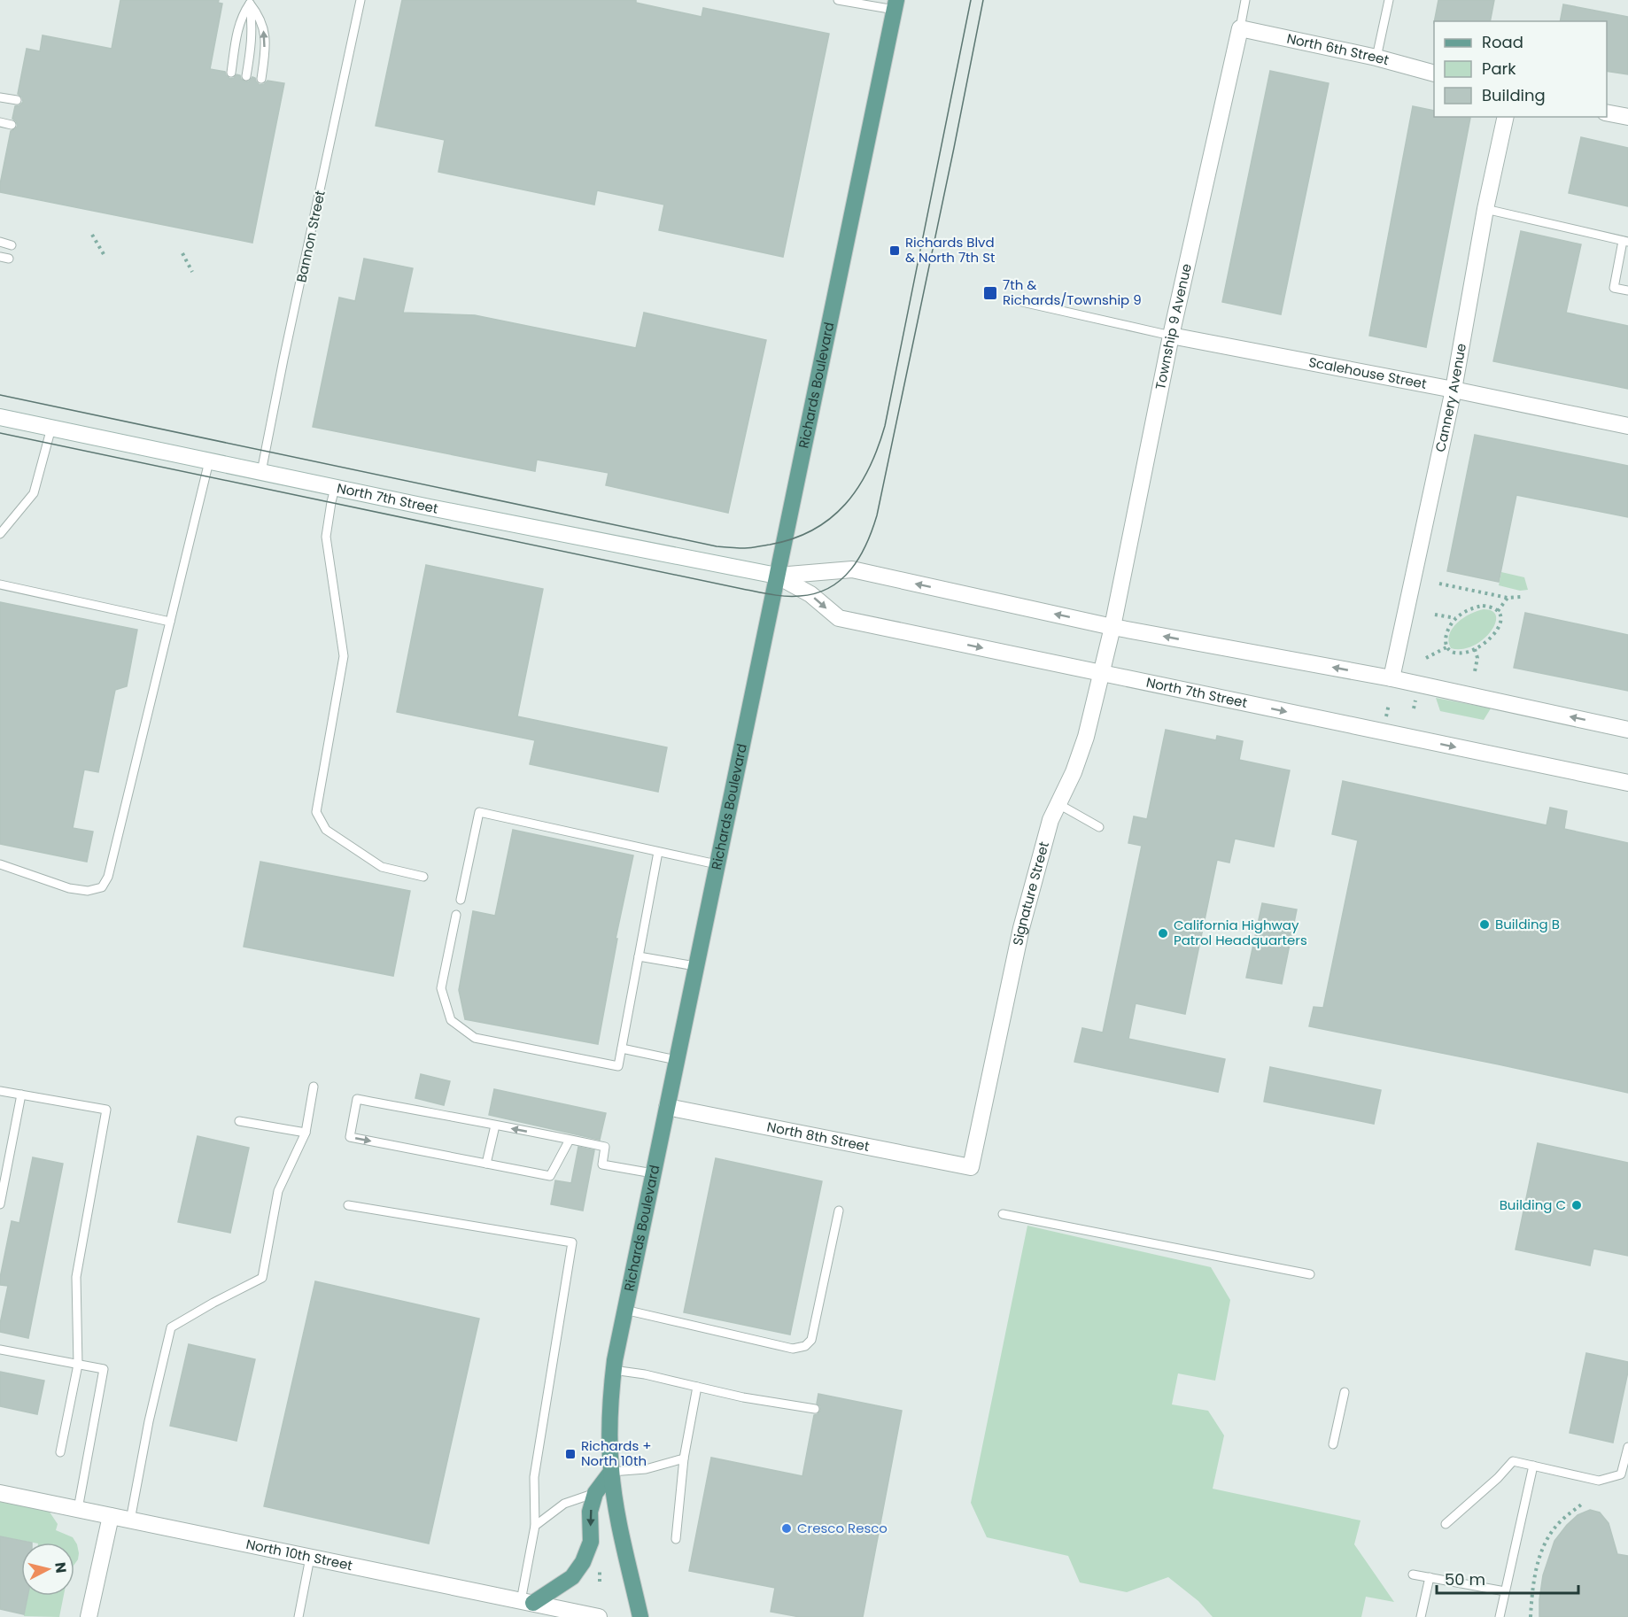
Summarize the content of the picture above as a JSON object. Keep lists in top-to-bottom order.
{
  "streets": {
    "main road": ["Richards Boulevard"],
    "street": [
      "North 6th Street",
      "Township 9 Avenue",
      "Scalehouse Street",
      "Cannery Avenue",
      "North 7th Street",
      "Signature Street",
      "North 8th Street",
      "North 10th Street"
    ],
    "lane": ["Bannon Street"]
  },
  "crossings": [
    ["North 6th Street", "Township 9 Avenue"],
    ["Bannon Street", "North 7th Street"],
    ["Township 9 Avenue", "Scalehouse Street"],
    ["Township 9 Avenue", "North 7th Street"],
    ["Township 9 Avenue", "Signature Street"],
    ["Scalehouse Street", "Cannery Avenue"],
    ["Richards Boulevard", "North 7th Street"],
    ["Richards Boulevard", "North 8th Street"],
    ["Cannery Avenue", "North 7th Street"],
    ["North 7th Street", "Signature Street"],
    ["Signature Street", "North 8th Street"]
  ],
  "places": {
    "transit": ["Richards Blvd & North 7th St", "7th & Richards/Township 9", "Richards + North 10th"],
    "other": [
      "Building B",
      "California Highway Patrol Headquarters",
      "Building C",
      "Cresco Resco"
    ]
  },
  "legend": ["Road", "Park", "Building"],
  "scale_bar": "50 m",
  "north": "right"
}
